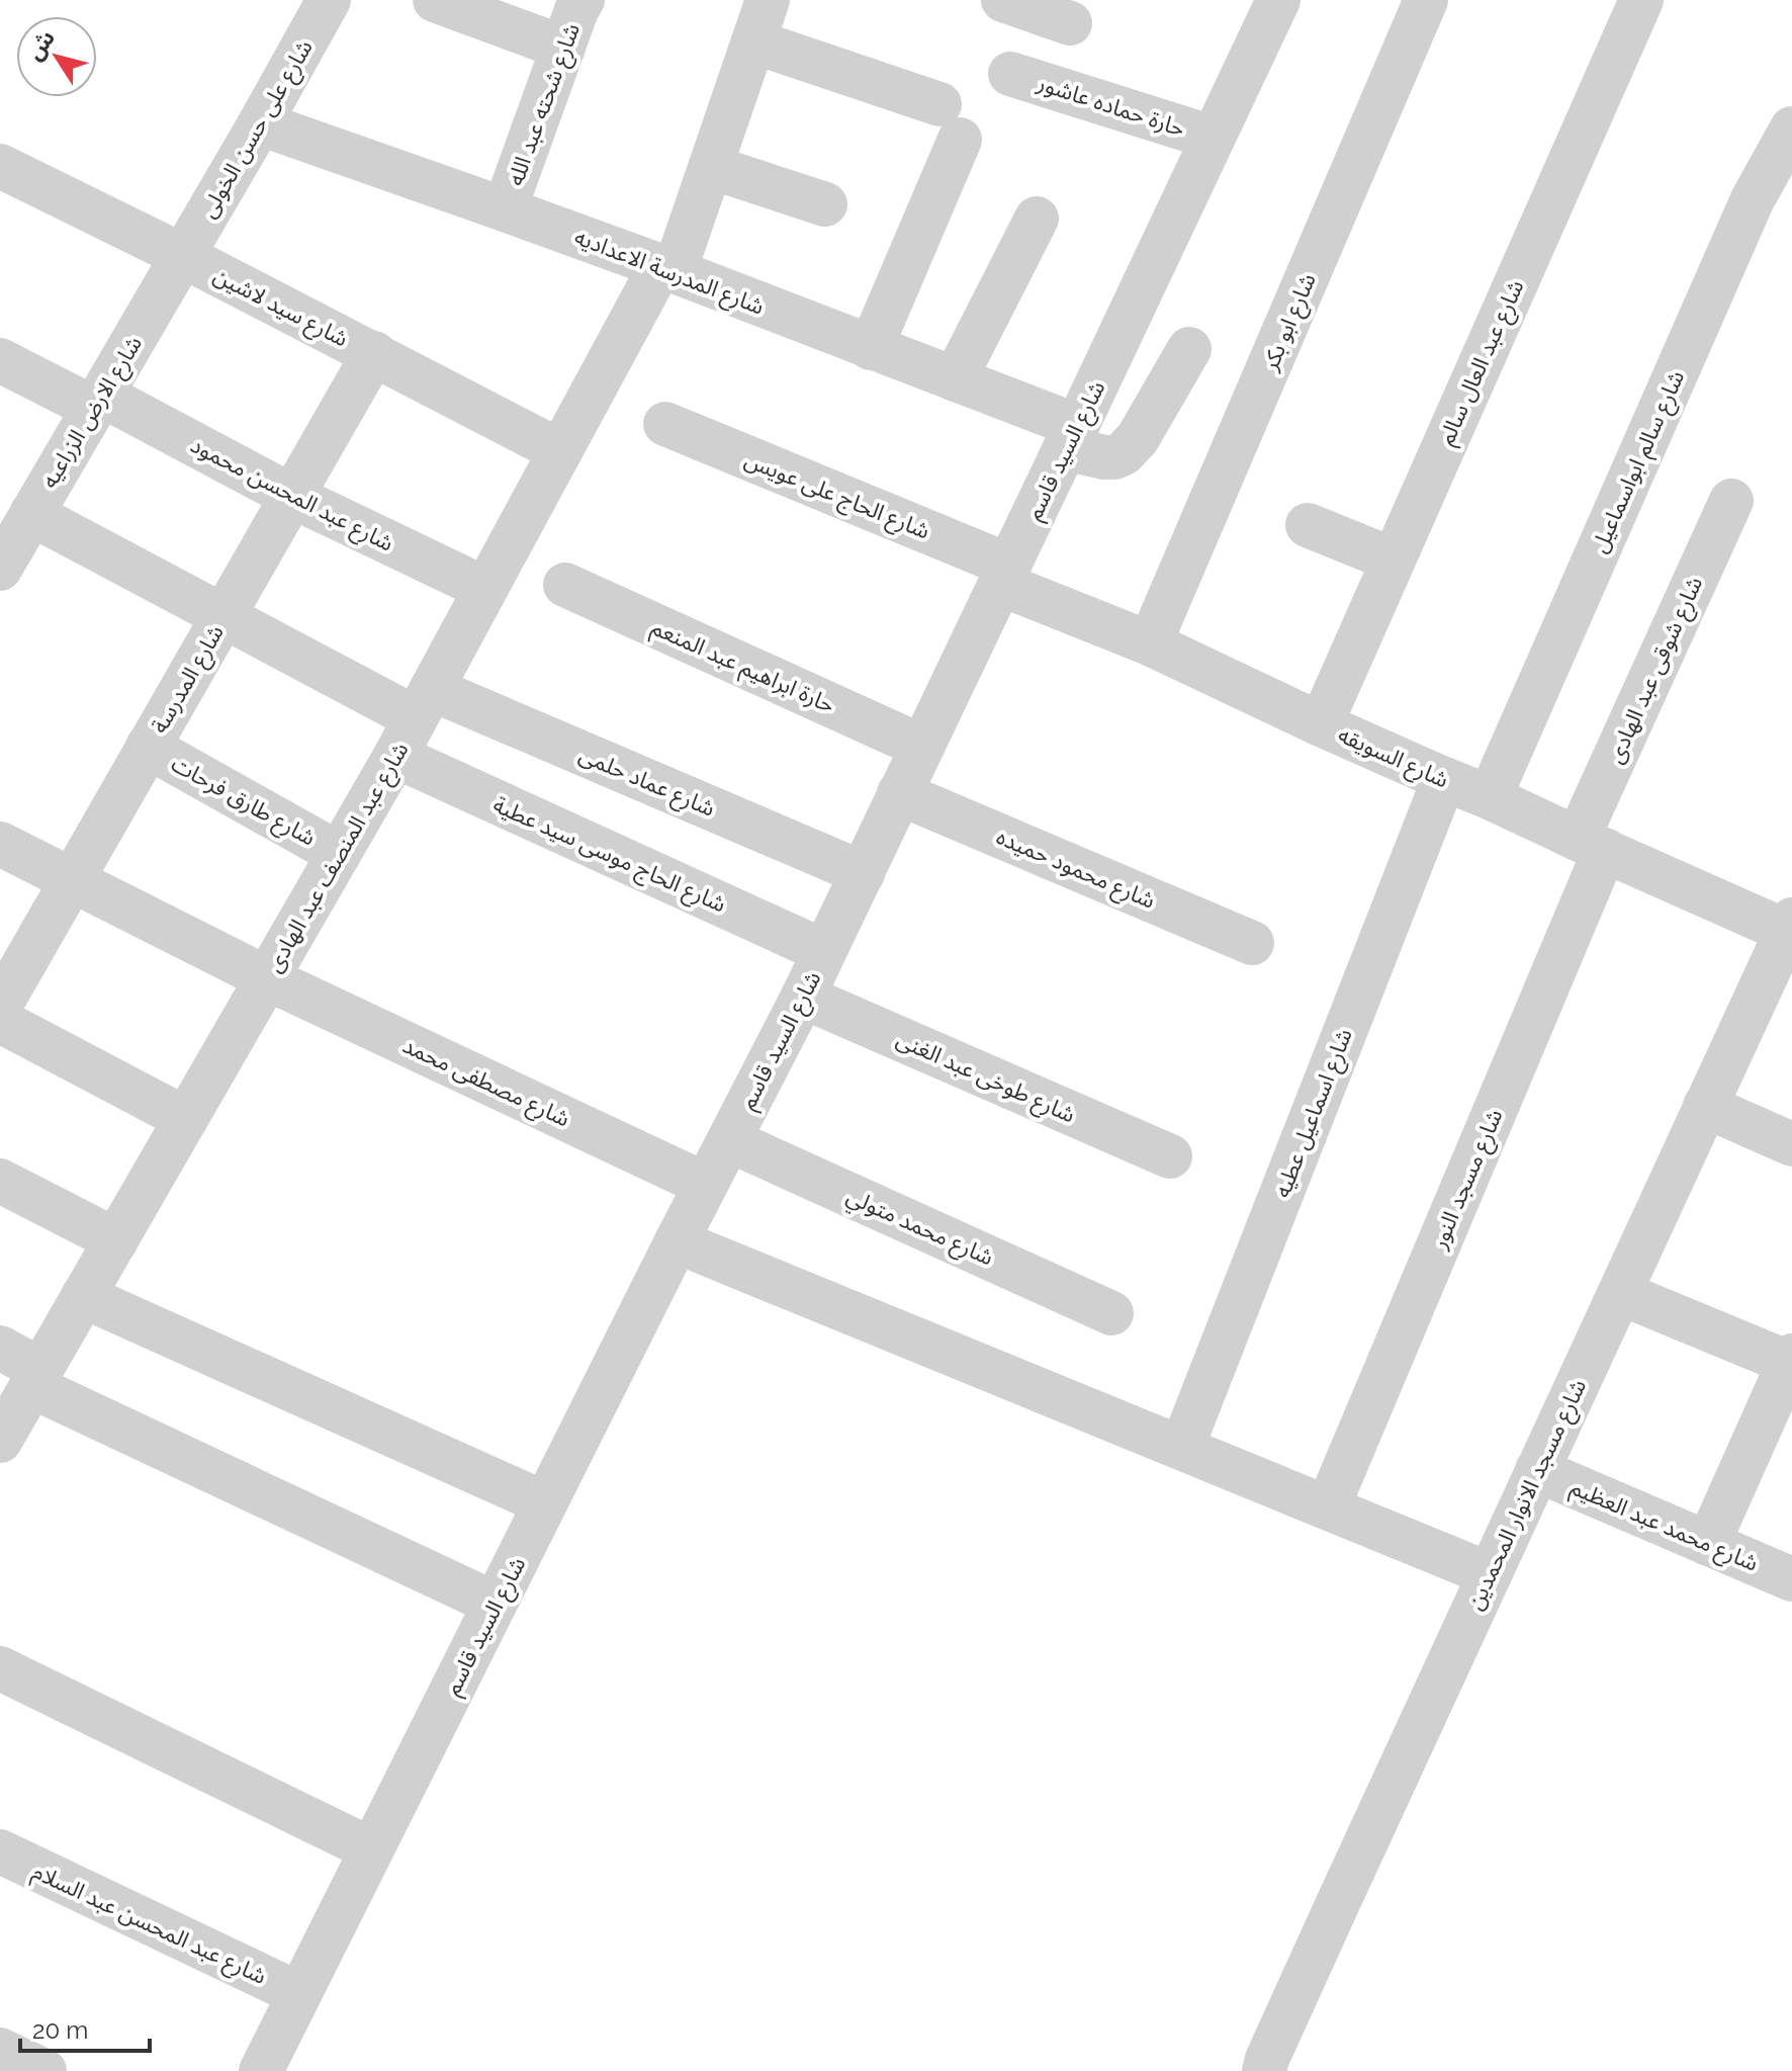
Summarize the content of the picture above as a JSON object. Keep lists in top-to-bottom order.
{
  "streets": {
    "street": [
      "شارع شحته عبد الله",
      "حارة حماده عاشور",
      "شارع على حسن الخولى",
      "شارع المدرسة الاعداديه",
      "شارع سيد لاشين",
      "شارع ابو بكر",
      "شارع عبد العال سالم",
      "شارع الارض الزراعيه",
      "شارع السيد قاسم",
      "شارع سالم ابواسماعيل",
      "شارع عبد المحسن محمود",
      "شارع الحاج على عويس",
      "حارة ابراهيم عبد المنعم",
      "شارع شوقى عبد الهادى",
      "شارع المدرسة",
      "شارع السويقه",
      "شارع عماد حلمى",
      "شارع طارق فرحات",
      "شارع الحاج موسى سيد عطية",
      "شارع عبد المنصف عبد الهادى",
      "شارع محمود حميده",
      "شارع طوخى عبد الغنى",
      "شارع مصطفى محمد",
      "شارع اسماعيل عطيه",
      "شارع مسجد النور",
      "شارع محمد متولي",
      "شارع مسجد الانوار المحمدين",
      "شارع محمد عبد العظيم",
      "شارع عبد المحسن عبد السلام"
    ]
  },
  "crossings": [
    ["شارع شحته عبد الله", "شارع المدرسة الاعداديه"],
    ["حارة حماده عاشور", "شارع السيد قاسم"],
    ["شارع على حسن الخولى", "شارع المدرسة الاعداديه"],
    ["شارع على حسن الخولى", "شارع سيد لاشين"],
    ["شارع على حسن الخولى", "شارع الارض الزراعيه"],
    ["شارع المدرسة الاعداديه", "شارع السيد قاسم"],
    ["شارع المدرسة الاعداديه", "شارع عبد المنصف عبد الهادى"],
    ["شارع سيد لاشين", "شارع الارض الزراعيه"],
    ["شارع سيد لاشين", "شارع المدرسة"],
    ["شارع سيد لاشين", "شارع عبد المنصف عبد الهادى"],
    ["شارع ابو بكر", "شارع السويقه"],
    ["شارع عبد العال سالم", "شارع السويقه"],
    ["شارع الارض الزراعيه", "شارع عبد المحسن محمود"],
    ["شارع السيد قاسم", "شارع الحاج على عويس"],
    ["شارع السيد قاسم", "حارة ابراهيم عبد المنعم"],
    ["شارع السيد قاسم", "شارع السويقه"],
    ["شارع السيد قاسم", "شارع عماد حلمى"],
    ["شارع السيد قاسم", "شارع الحاج موسى سيد عطية"],
    ["شارع السيد قاسم", "شارع محمود حميده"],
    ["شارع السيد قاسم", "شارع طوخى عبد الغنى"],
    ["شارع السيد قاسم", "شارع مصطفى محمد"],
    ["شارع السيد قاسم", "شارع محمد متولي"],
    ["شارع السيد قاسم", "شارع عبد المحسن عبد السلام"],
    ["شارع سالم ابواسماعيل", "شارع السويقه"],
    ["شارع عبد المحسن محمود", "شارع المدرسة"],
    ["شارع عبد المحسن محمود", "شارع عبد المنصف عبد الهادى"],
    ["شارع الحاج على عويس", "شارع السويقه"],
    ["شارع شوقى عبد الهادى", "شارع السويقه"],
    ["شارع شوقى عبد الهادى", "شارع مسجد النور"],
    ["شارع المدرسة", "شارع طارق فرحات"],
    ["شارع المدرسة", "شارع مصطفى محمد"],
    ["شارع السويقه", "شارع اسماعيل عطيه"],
    ["شارع السويقه", "شارع مسجد النور"],
    ["شارع السويقه", "شارع مسجد الانوار المحمدين"],
    ["شارع عماد حلمى", "شارع الحاج موسى سيد عطية"],
    ["شارع عماد حلمى", "شارع عبد المنصف عبد الهادى"],
    ["شارع طارق فرحات", "شارع عبد المنصف عبد الهادى"],
    ["شارع الحاج موسى سيد عطية", "شارع عبد المنصف عبد الهادى"],
    ["شارع عبد المنصف عبد الهادى", "شارع مصطفى محمد"],
    ["شارع مسجد الانوار المحمدين", "شارع محمد عبد العظيم"]
  ],
  "scale_bar": "20 m",
  "north": "top left"
}
